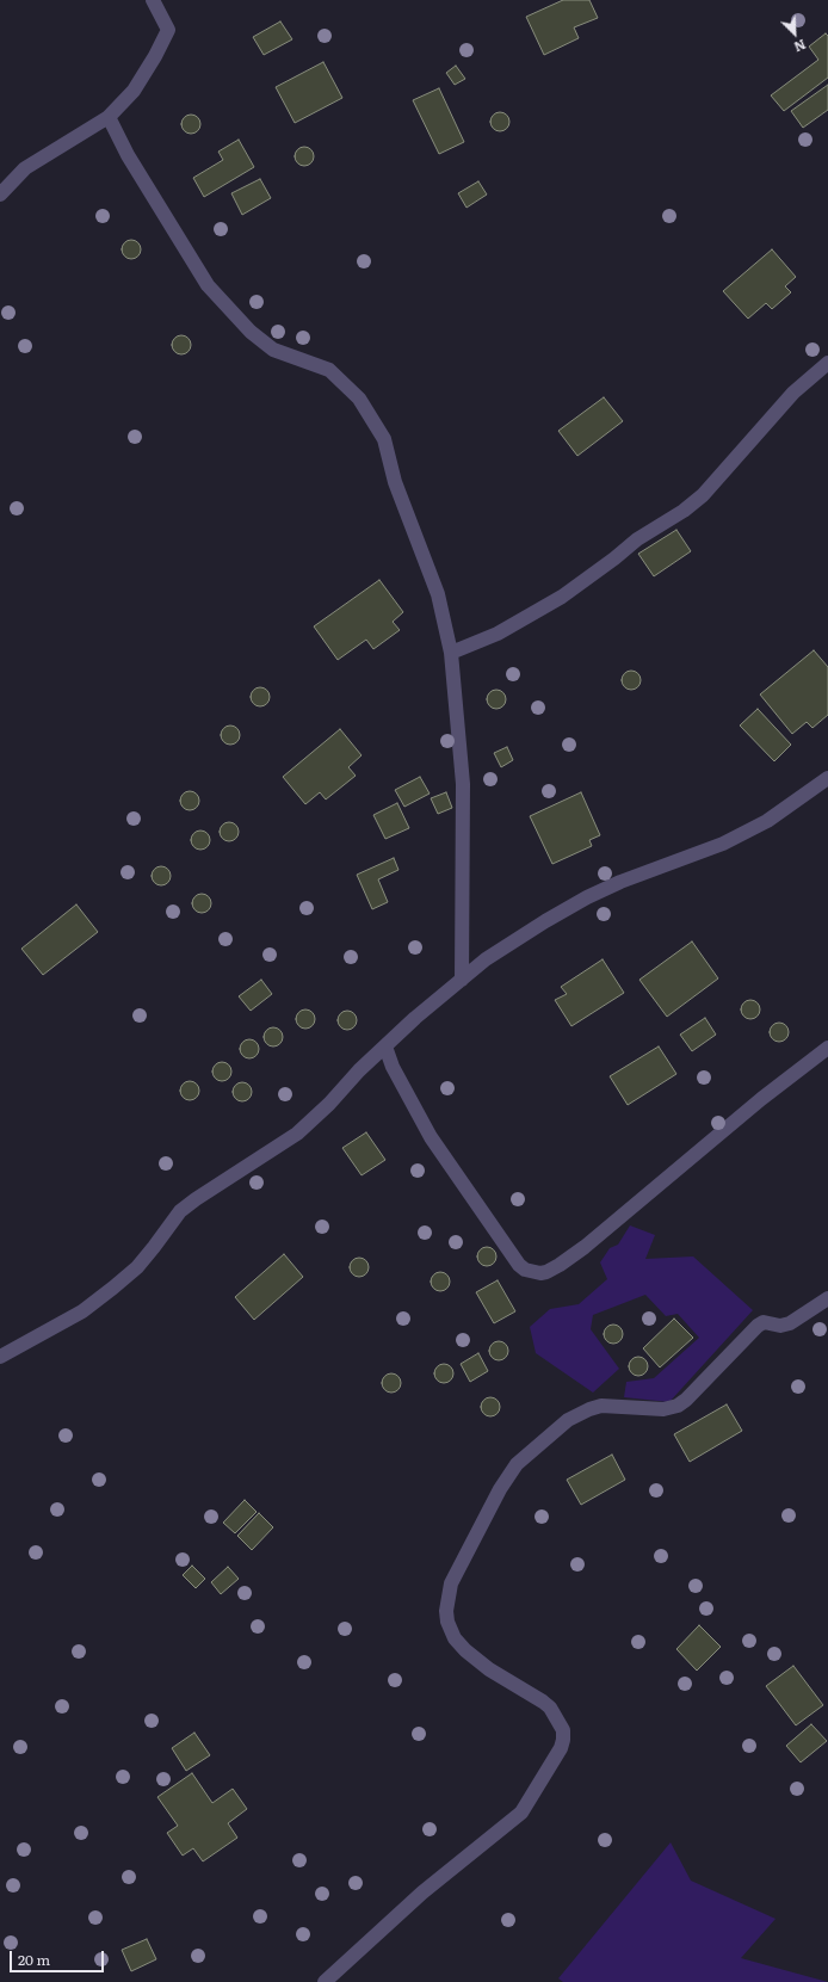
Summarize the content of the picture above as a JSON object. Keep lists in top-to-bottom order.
{
  "scale_bar": "20 m",
  "north": "bottom right"
}
